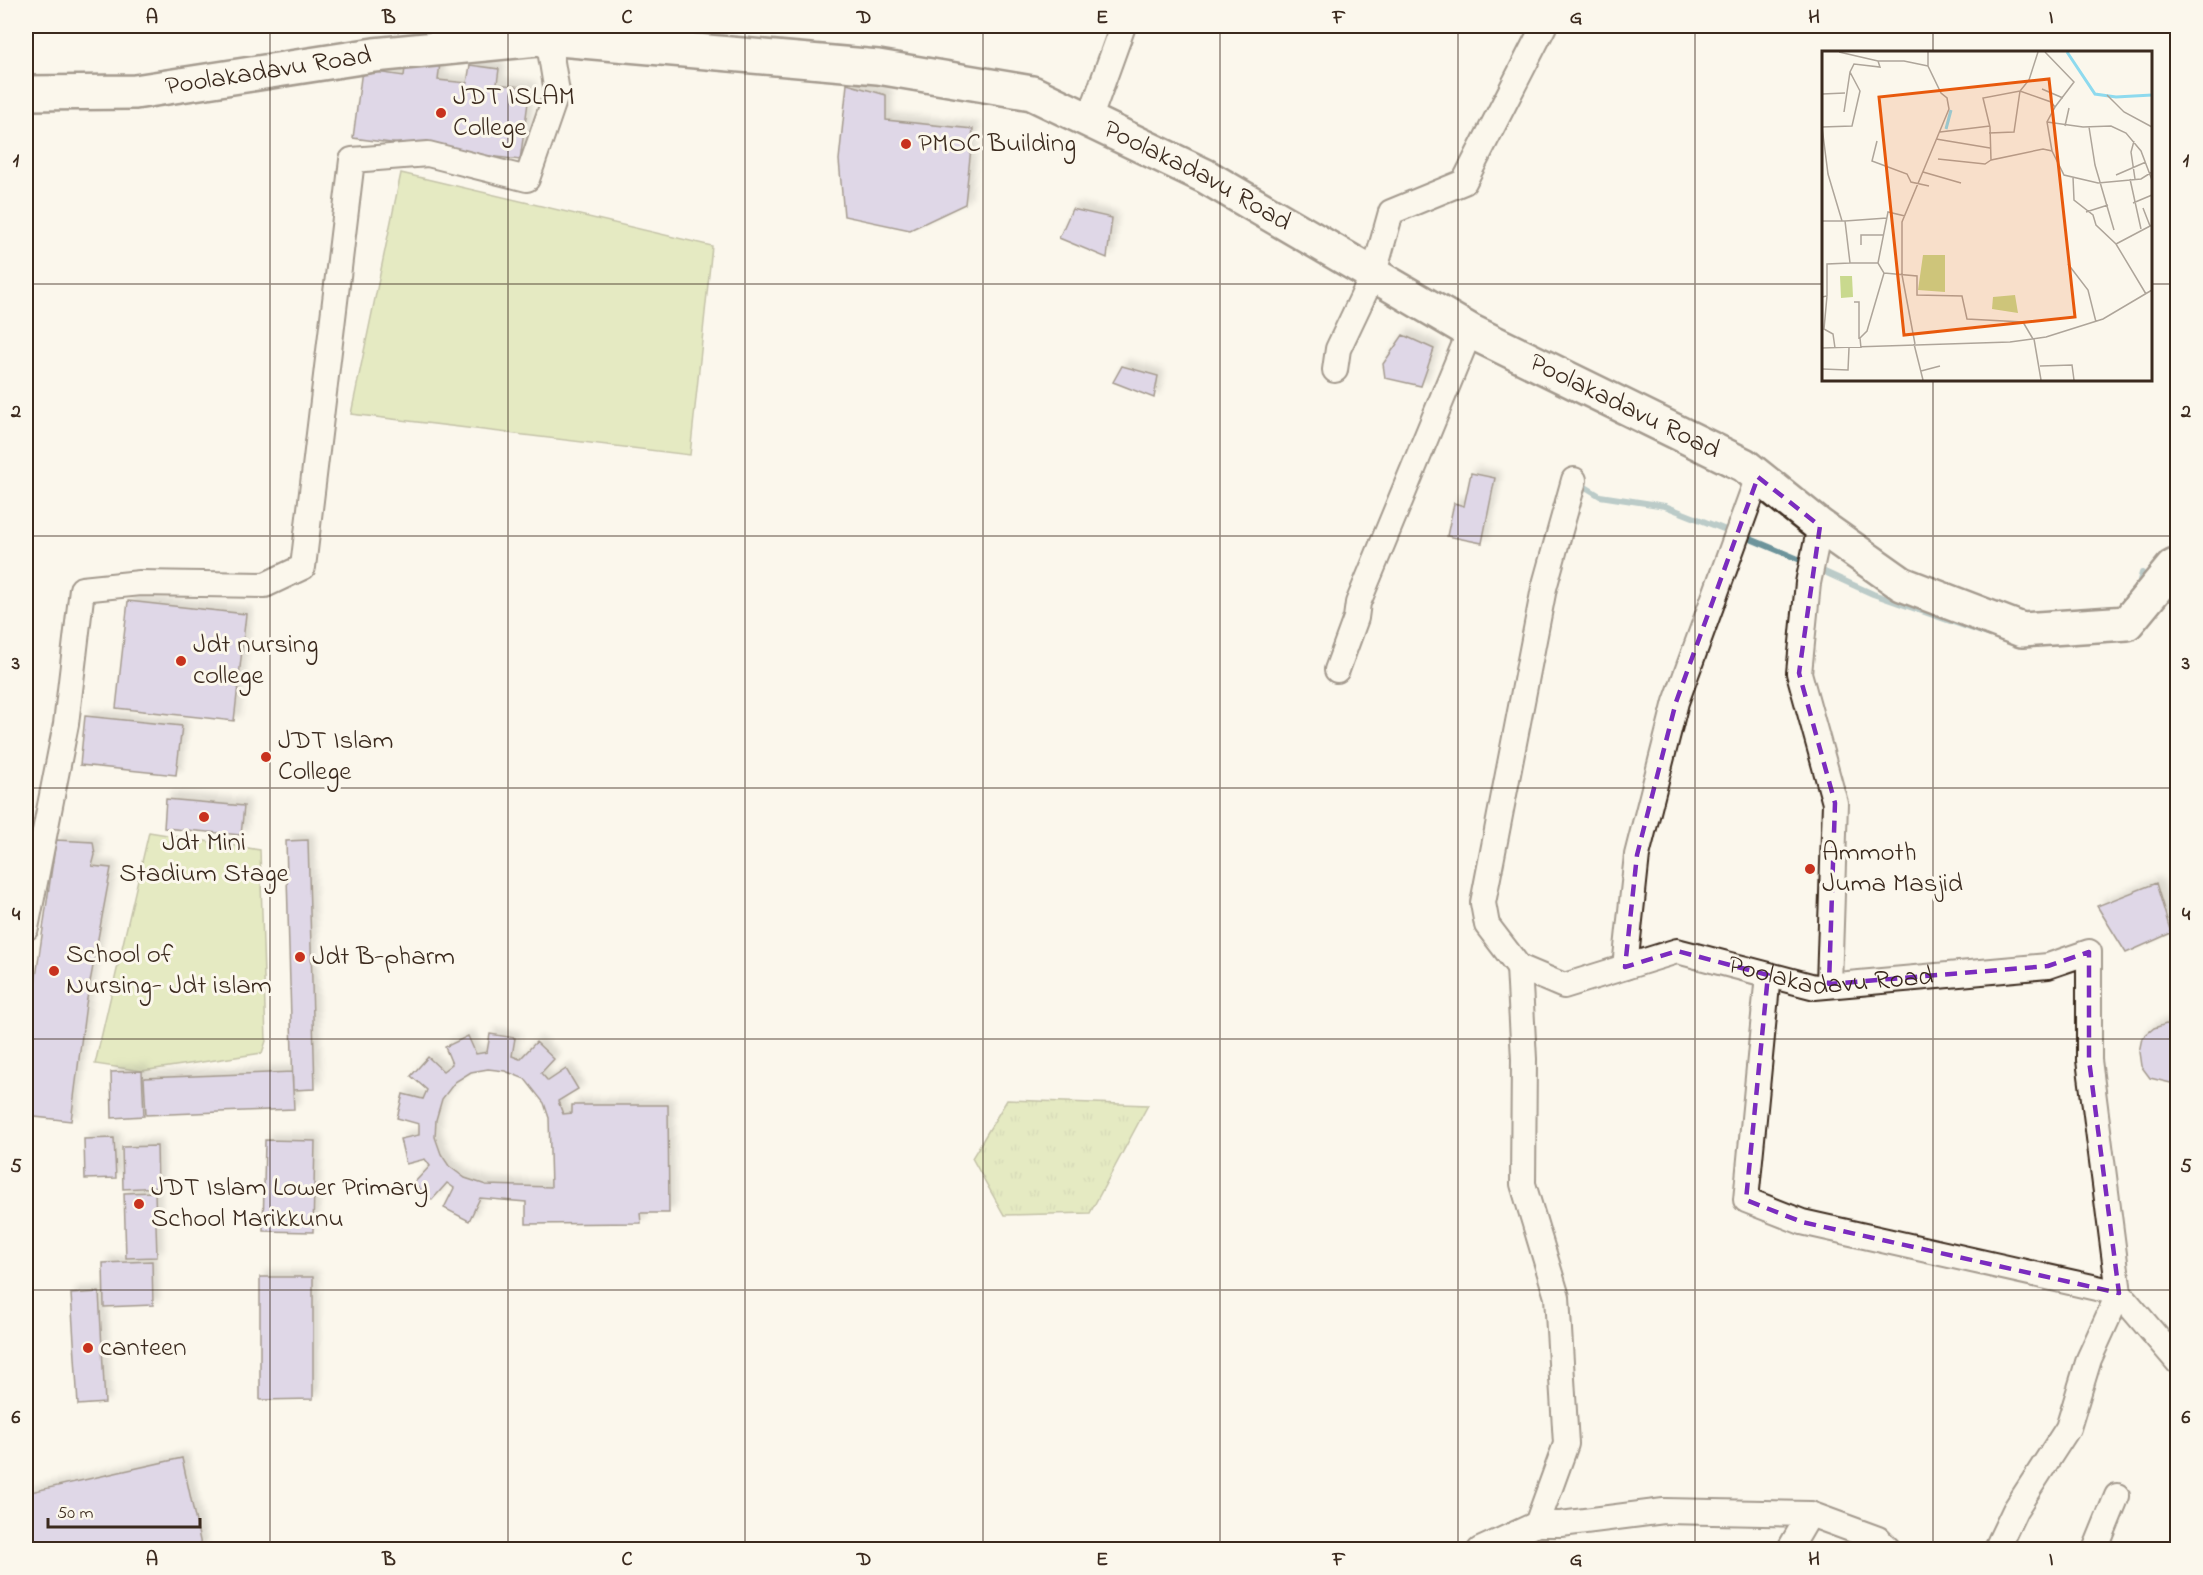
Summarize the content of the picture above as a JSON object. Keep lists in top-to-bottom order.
{
  "streets": {
    "street": ["Poolakadavu Road"]
  },
  "places": [
    "JDT ISLAM College",
    "PMOC Building",
    "Jdt nursing college",
    "JDT Islam College",
    "Jdt Mini Stadium Stage",
    "Ammoth Juma Masjid",
    "Jdt B-pharm",
    "School of Nursing- Jdt islam",
    "JDT Islam Lower Primary School Marikkunu",
    "canteen"
  ],
  "scale_bar": "50 m",
  "grid": {
    "columns": [
      "A",
      "B",
      "C",
      "D",
      "E",
      "F",
      "G",
      "H",
      "I"
    ],
    "rows": [
      "1",
      "2",
      "3",
      "4",
      "5",
      "6"
    ]
  }
}
